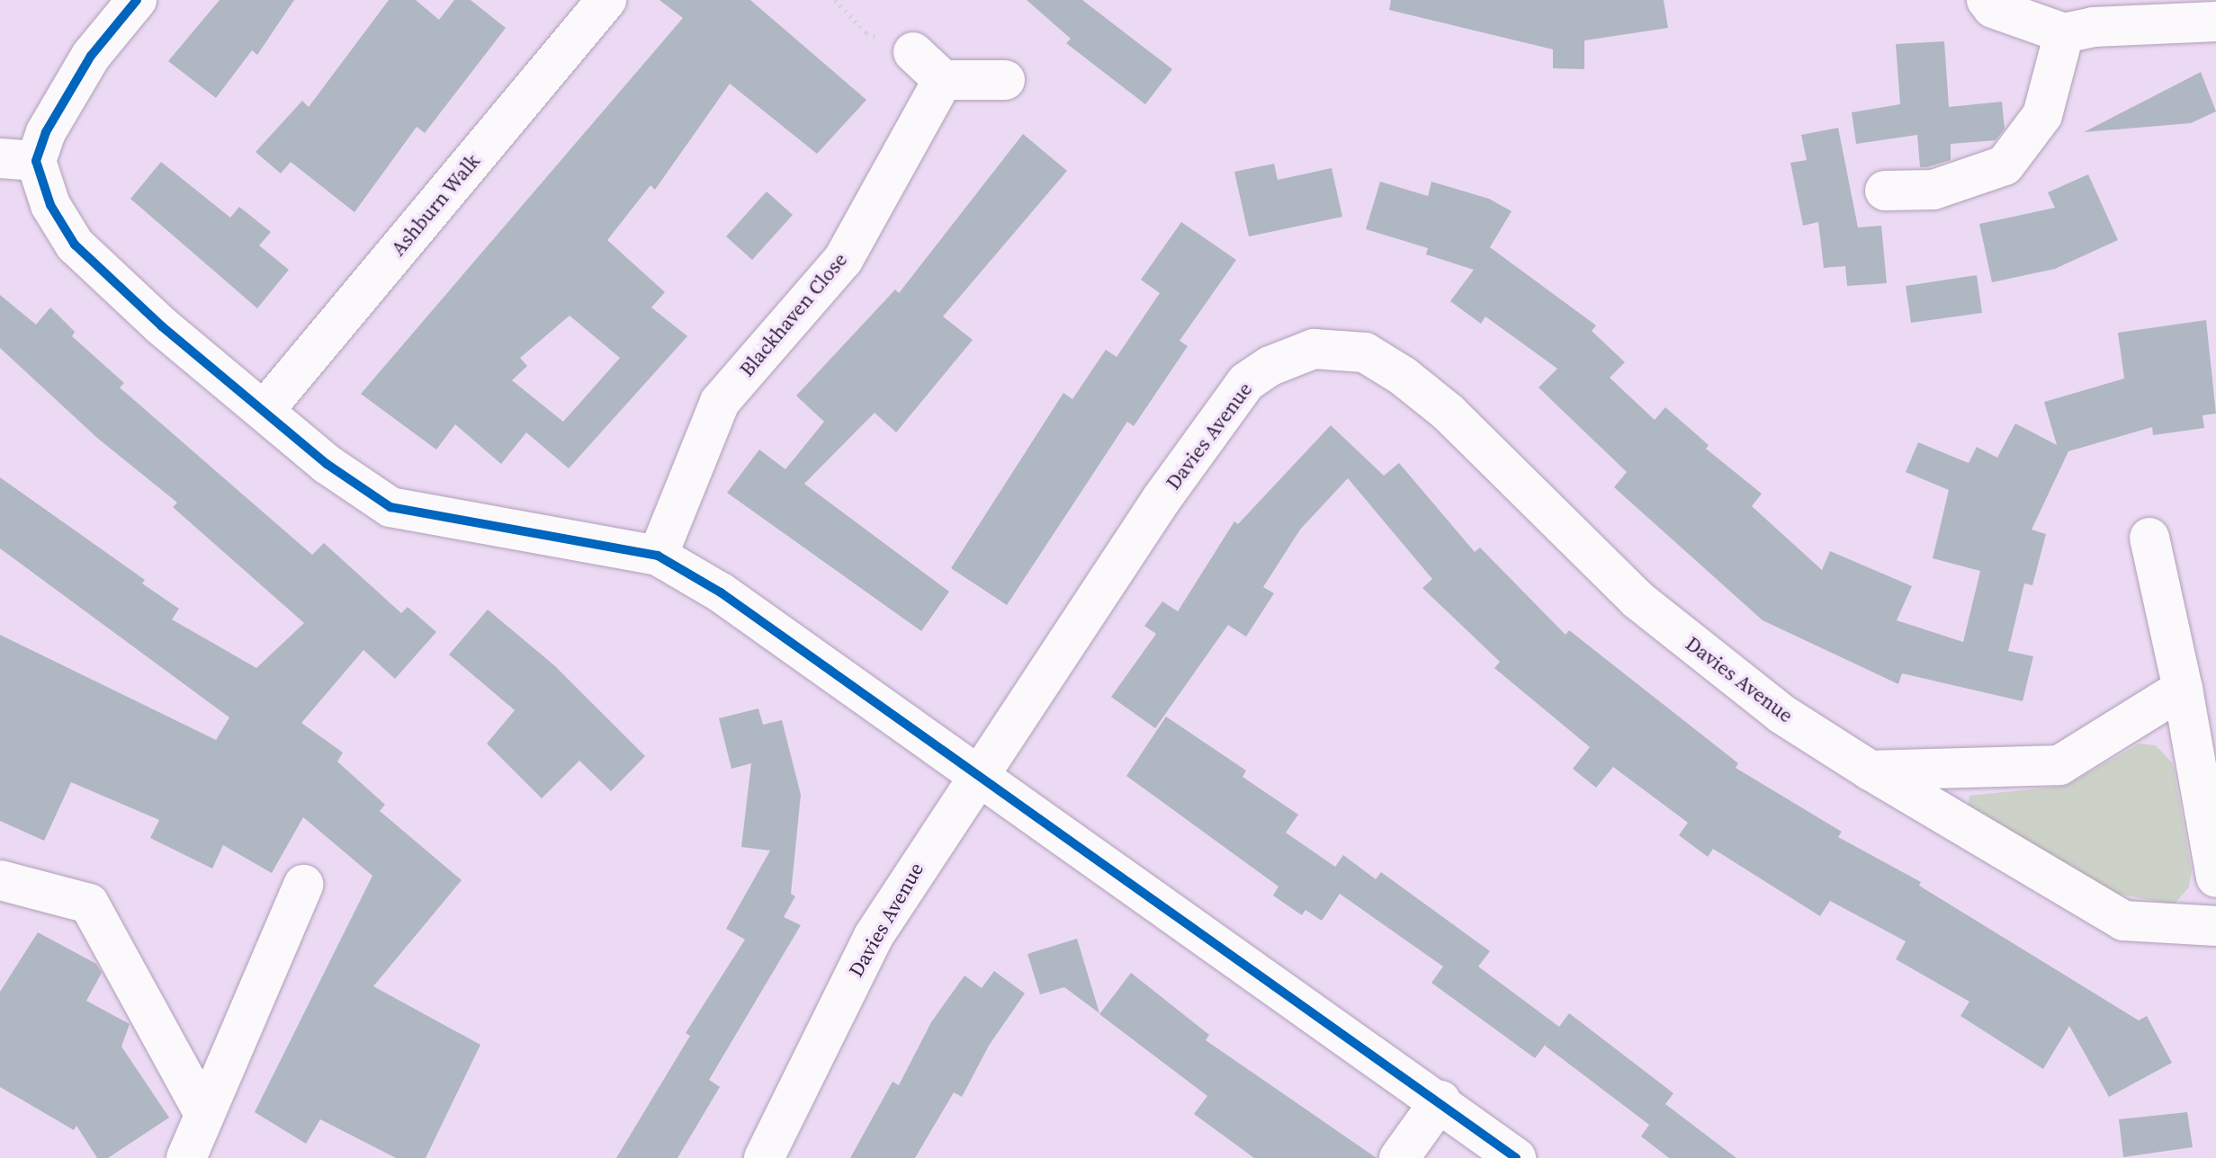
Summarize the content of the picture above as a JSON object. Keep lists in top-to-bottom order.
{
  "streets": {
    "street": ["Ashburn Walk", "Blackhaven Close", "Davies Avenue"]
  }
}
